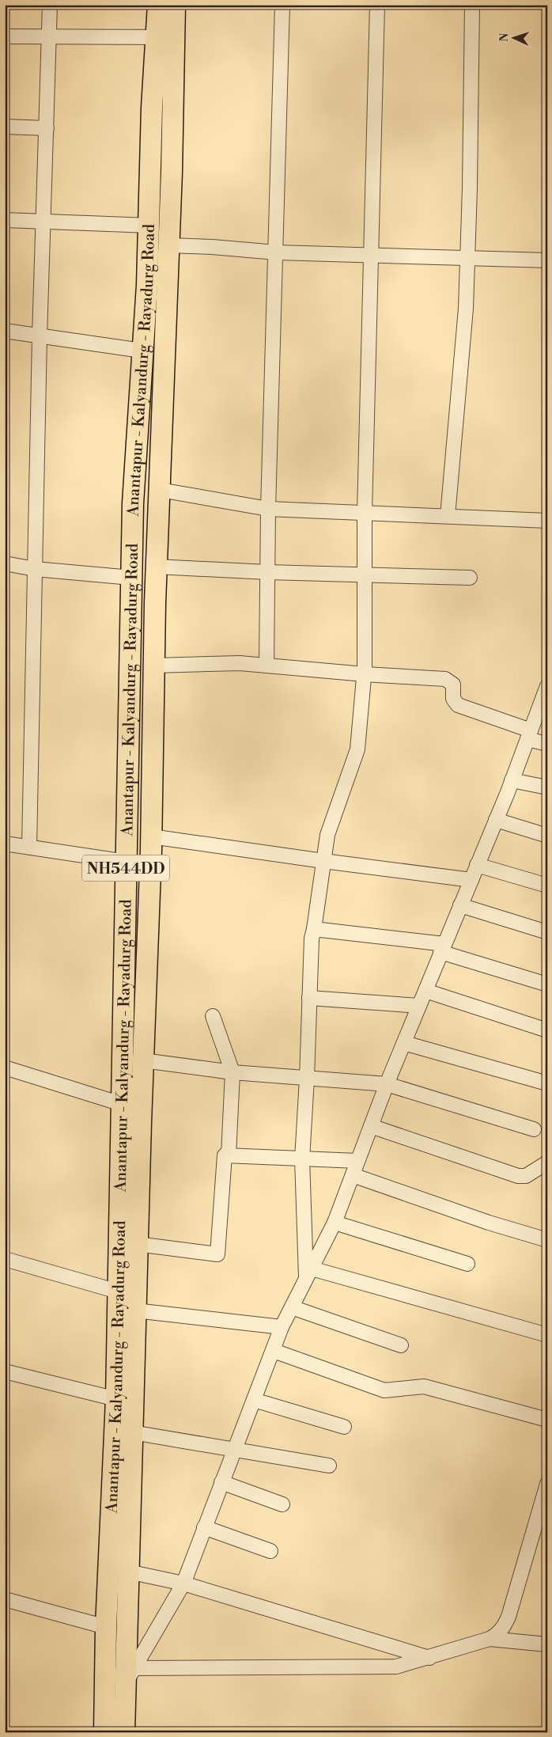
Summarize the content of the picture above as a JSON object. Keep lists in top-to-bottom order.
{
  "streets": {
    "highway": ["Anantapur - Kalyandurg - Rayadurg Road", "NH544DD"]
  },
  "north": "left"
}
